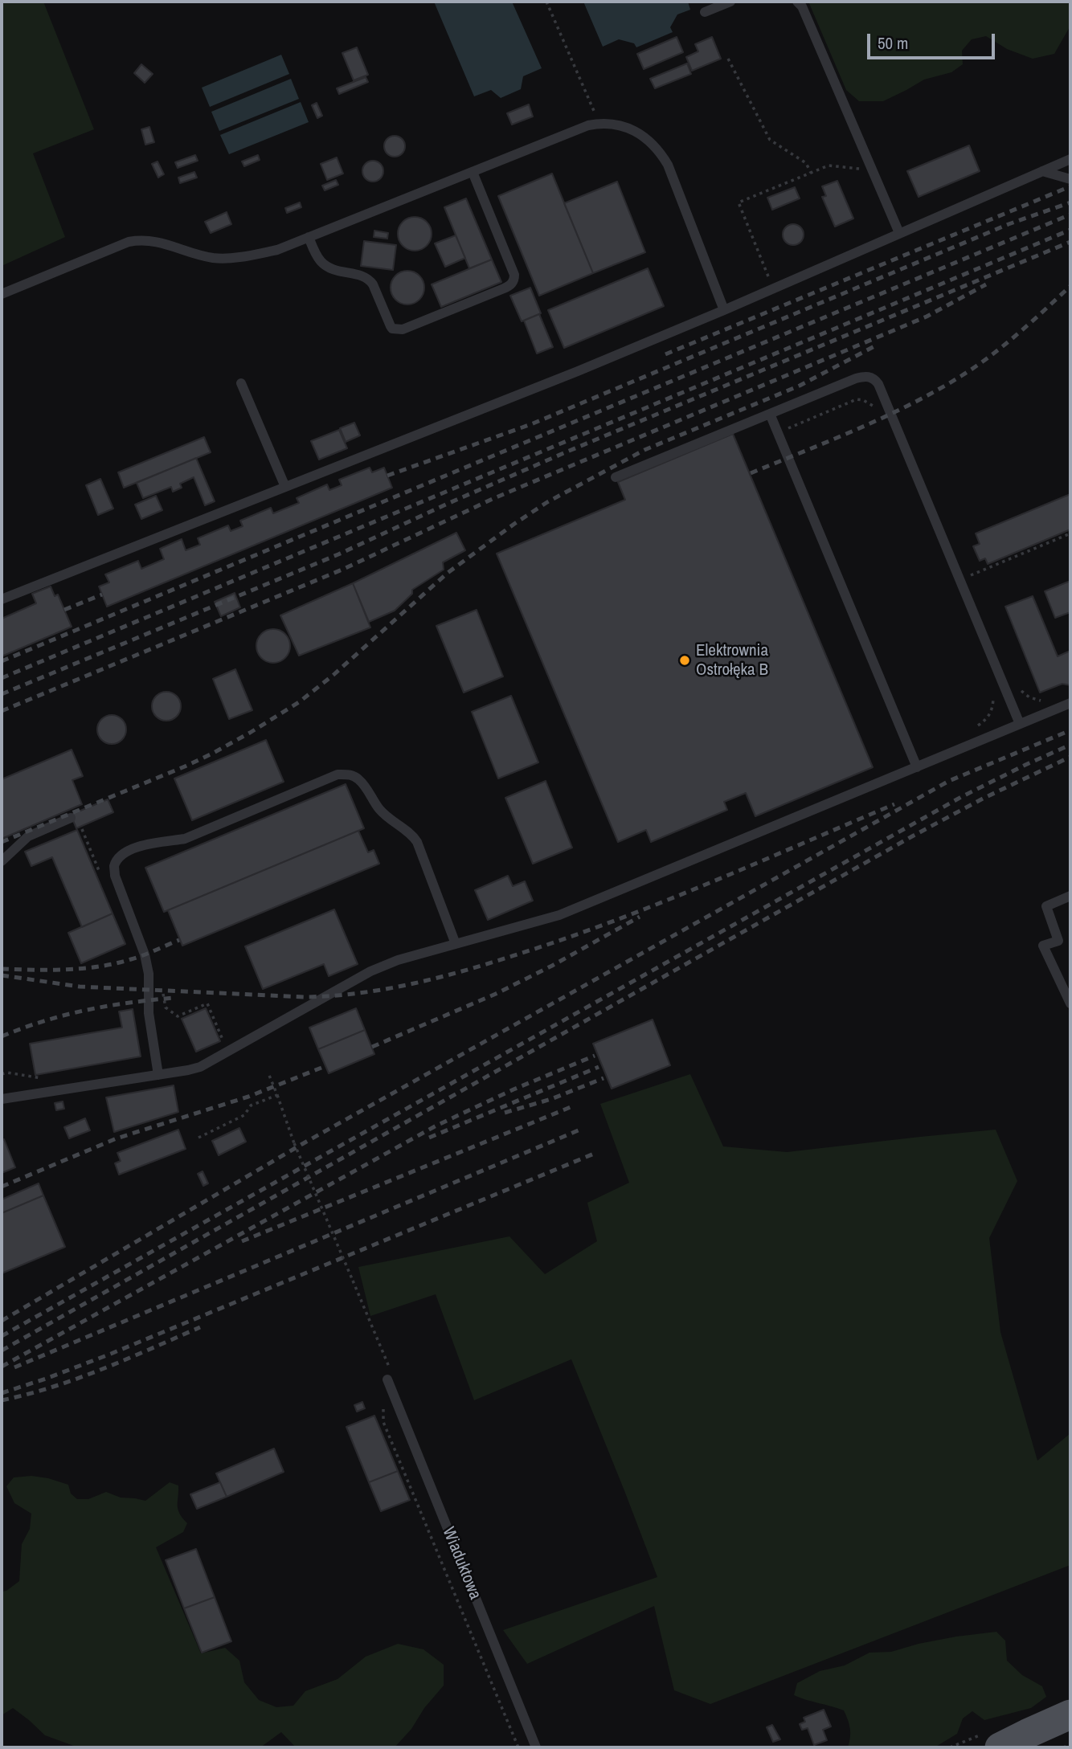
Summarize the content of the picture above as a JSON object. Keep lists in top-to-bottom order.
{
  "streets": {
    "lane": ["Wiaduktowa"]
  },
  "places": ["Elektrownia Ostrołęka B"],
  "scale_bar": "50 m"
}
